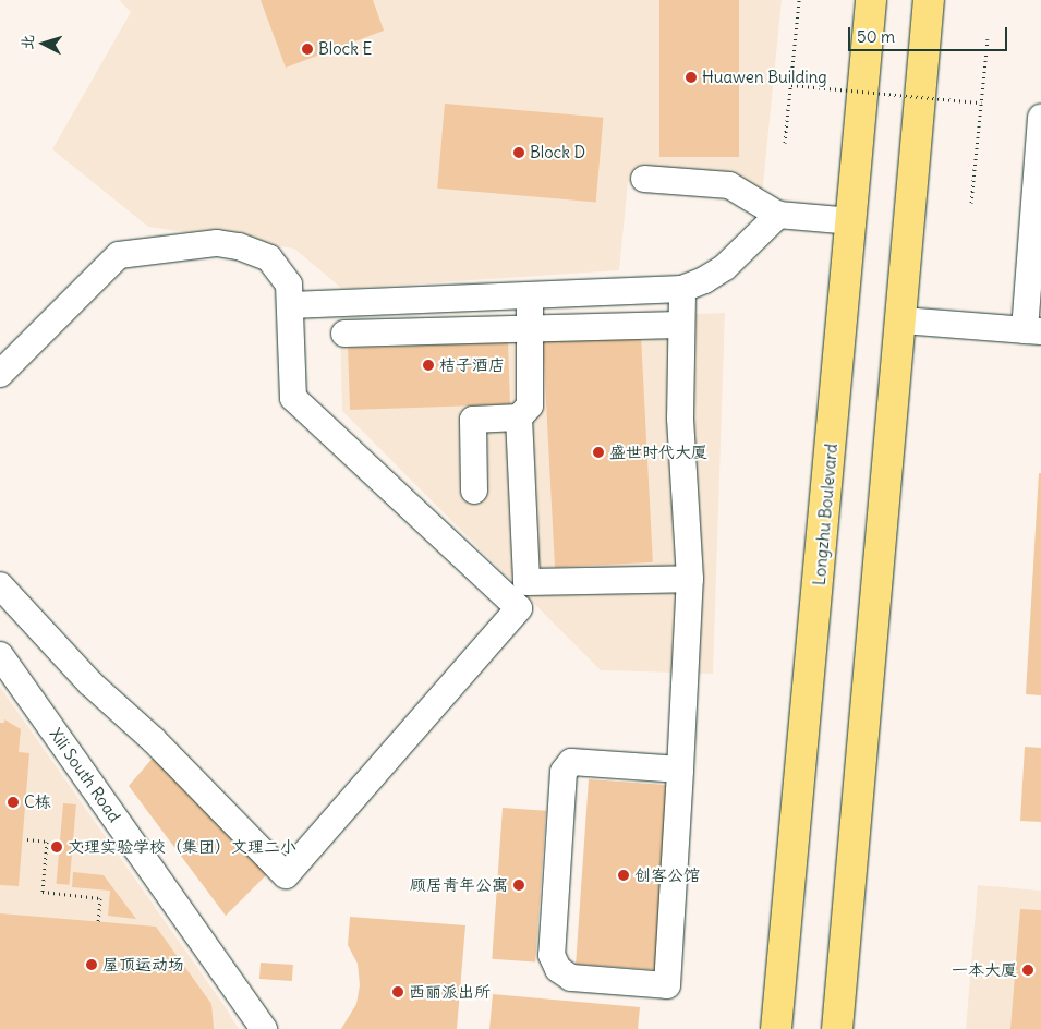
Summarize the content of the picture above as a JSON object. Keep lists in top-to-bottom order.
{
  "streets": {
    "main road": ["Longzhu Boulevard"],
    "street": ["Xili South Road"]
  },
  "places": [
    "Block E",
    "Huawen Building",
    "Block D",
    "桔子酒店",
    "盛世时代大厦",
    "C栋",
    "文理实验学校（集团）文理二小",
    "创客公馆",
    "顾居青年公寓",
    "屋顶运动场",
    "一本大厦",
    "西丽派出所"
  ],
  "scale_bar": "50 m",
  "north": "left"
}
